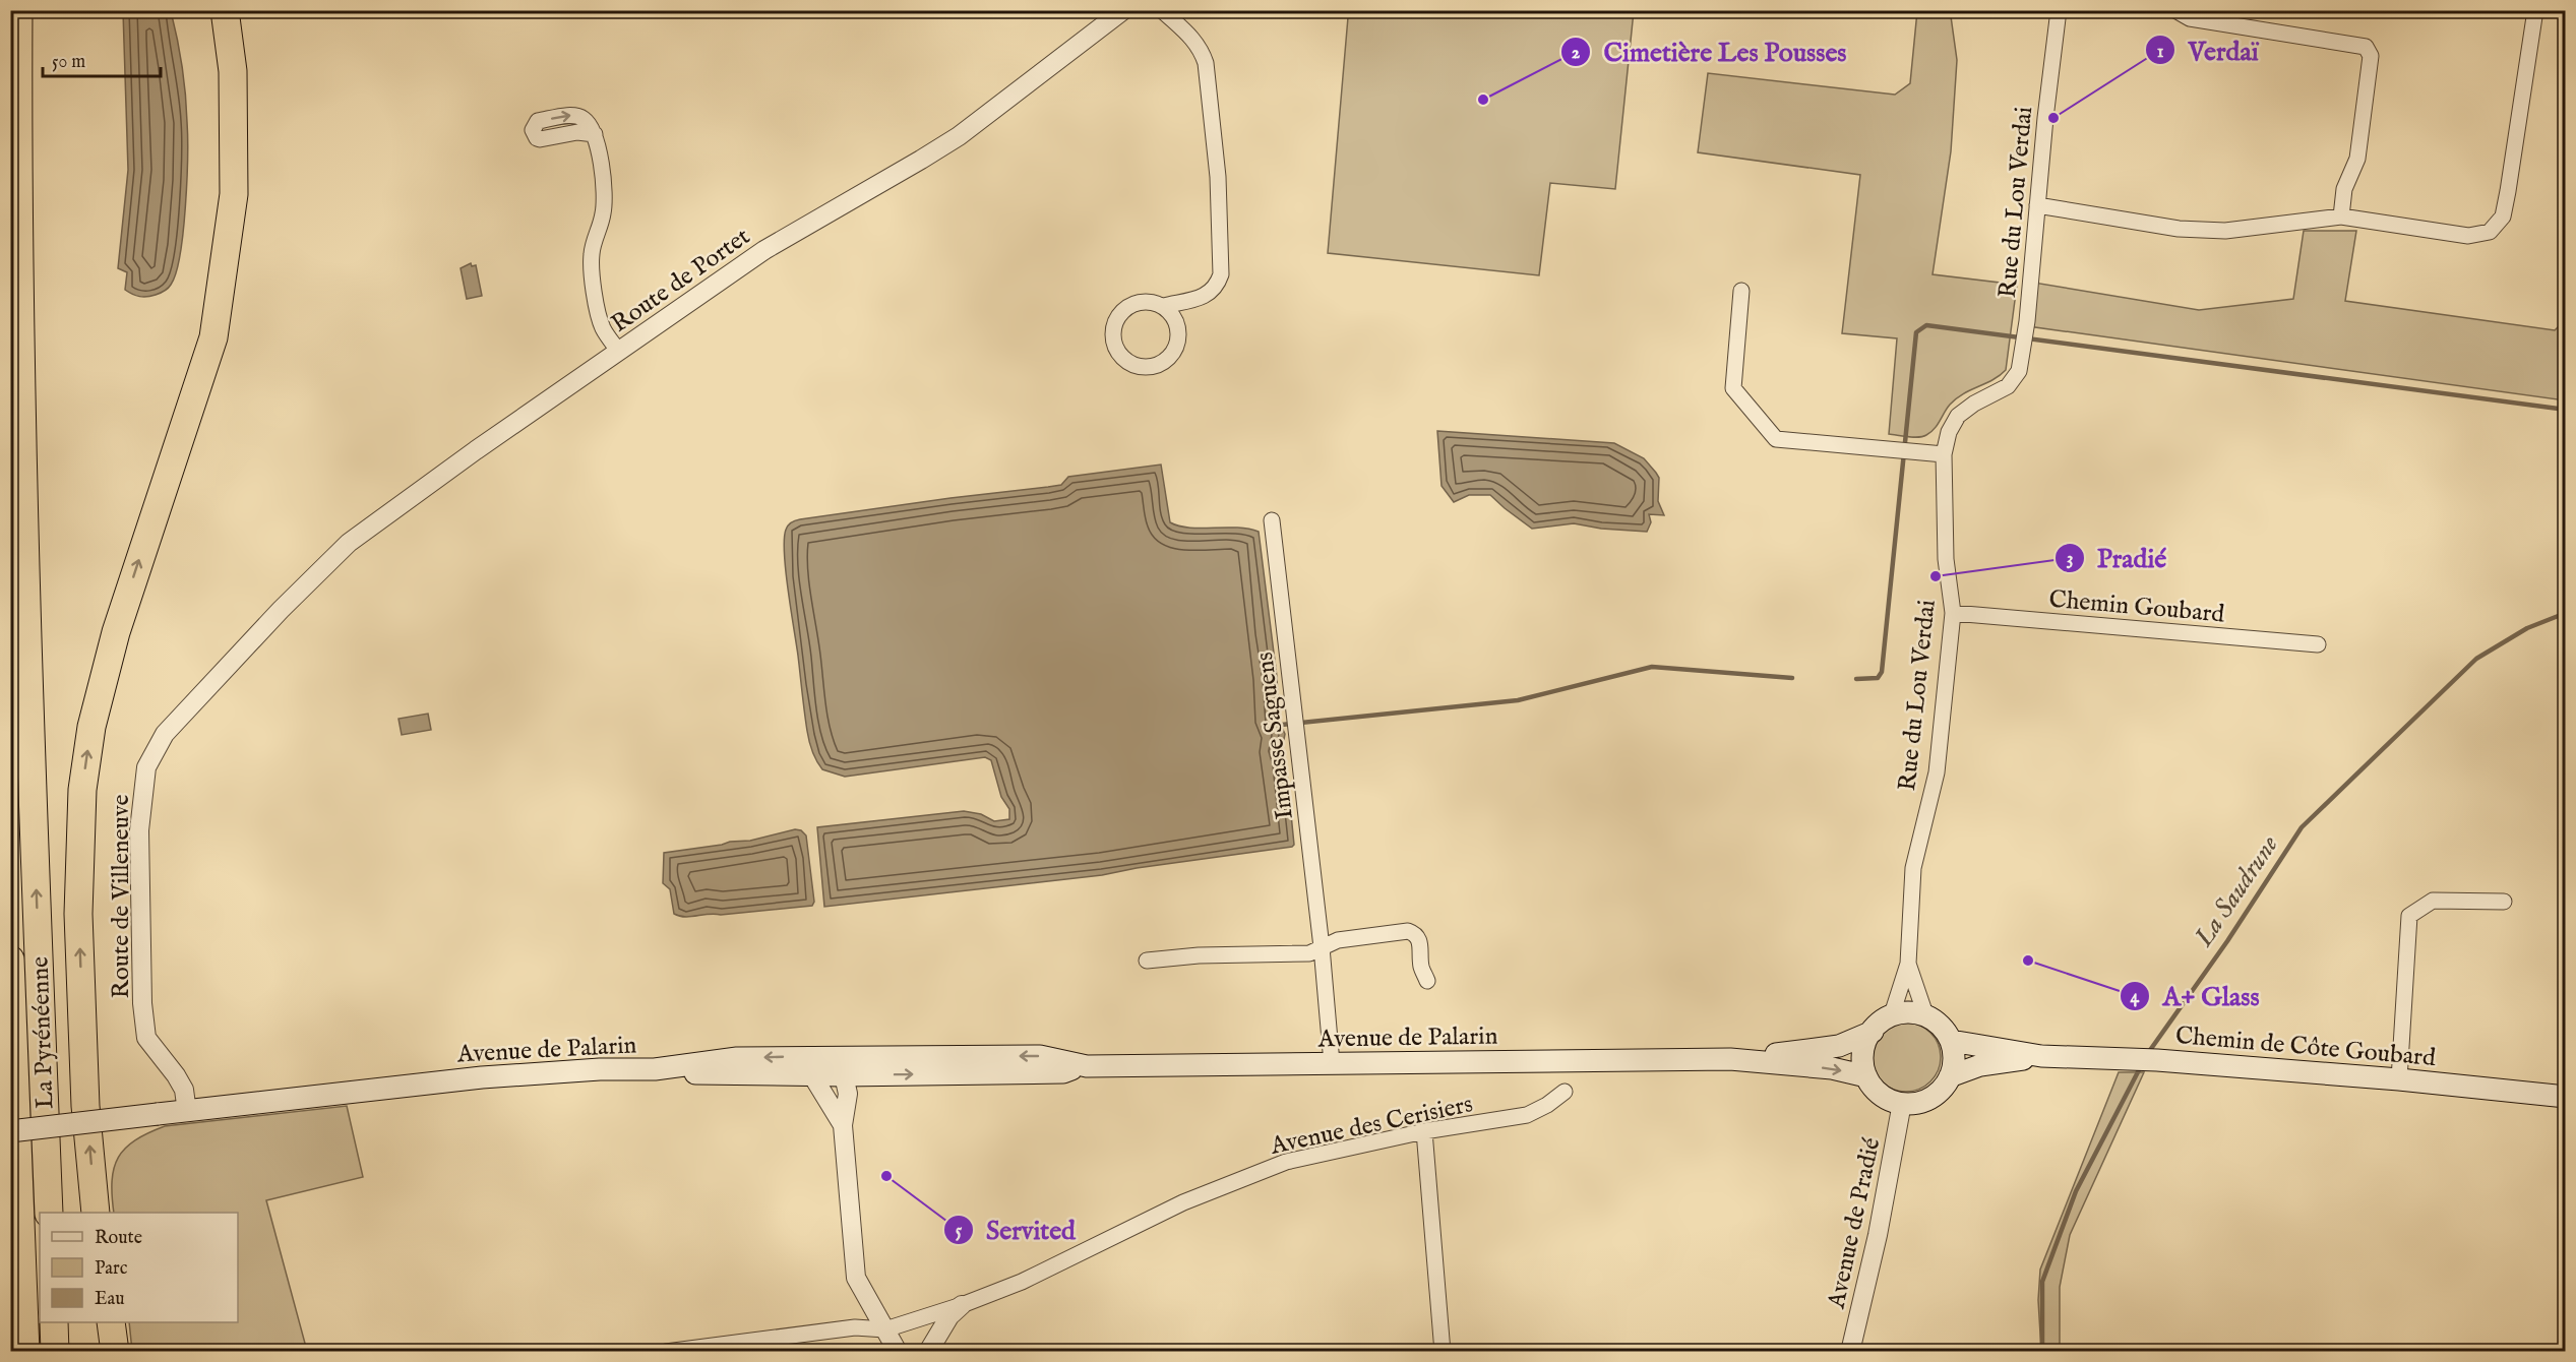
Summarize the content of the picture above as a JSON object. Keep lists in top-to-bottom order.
{
  "streets": {
    "highway": ["La Pyrénéenne"],
    "main road": ["Avenue de Palarin", "Chemin de Côte Goubard"],
    "street": [
      "Rue du Lou Verdai",
      "Route de Portet",
      "Chemin Goubard",
      "Impasse Saguens",
      "Route de Villeneuve",
      "Avenue des Cerisiers",
      "Avenue de Pradié"
    ]
  },
  "crossings": [
    ["Rue du Lou Verdai", "Chemin Goubard"],
    ["Rue du Lou Verdai", "Avenue de Palarin"],
    ["Rue du Lou Verdai", "Chemin de Côte Goubard"],
    ["Rue du Lou Verdai", "Avenue de Pradié"],
    ["Route de Portet", "Route de Villeneuve"],
    ["Impasse Saguens", "Avenue de Palarin"],
    ["Route de Villeneuve", "Avenue de Palarin"],
    ["Avenue de Palarin", "Chemin de Côte Goubard"],
    ["Avenue de Palarin", "Avenue de Pradié"],
    ["Chemin de Côte Goubard", "Avenue de Pradié"]
  ],
  "water": ["La Saudrune"],
  "places": [
    "Cimetière Les Pousses",
    "Verdaï",
    "Pradié",
    "A+ Glass",
    "Servited"
  ],
  "legend": ["Route", "Parc", "Eau"],
  "scale_bar": "50 m"
}
